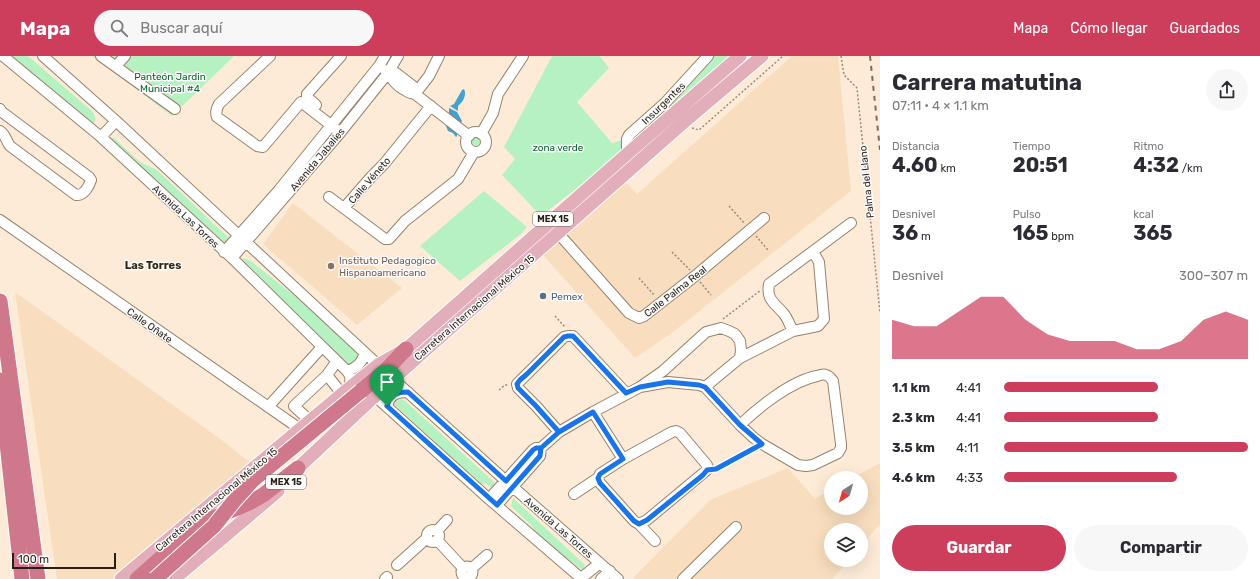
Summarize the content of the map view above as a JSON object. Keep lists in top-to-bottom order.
{
  "streets": {
    "highway": ["MEX 15"],
    "main road": ["Carretera Internacional México 15"],
    "street": [
      "Insurgentes",
      "Avenida Jabalíes",
      "Calle Véneto",
      "Palma del Llano",
      "Avenida Las Torres",
      "Calle Palma Real",
      "Calle Oñate"
    ]
  },
  "crossings": [
    ["Insurgentes", "Carretera Internacional México 15"],
    ["Avenida Jabalíes", "Avenida Las Torres"],
    ["Avenida Las Torres", "Carretera Internacional México 15"],
    ["MEX 15", "Carretera Internacional México 15"],
    ["Calle Palma Real", "Carretera Internacional México 15"],
    ["Carretera Internacional México 15", "Calle Oñate"]
  ],
  "districts": ["Las Torres"],
  "parks": ["Panteón Jardin Municipal #4", "zona verde"],
  "places": ["Instituto Pedagogico Hispanoamericano", "Pemex"],
  "scale_bar": "100 m",
  "north": "bottom left",
  "page": {
    "header": "Mapa",
    "search": "Buscar aquí",
    "nav": ["Mapa", "Cómo llegar", "Guardados"],
    "heading": ["Carrera matutina", "07:11 · 4 × 1.1 km"],
    "stats": [
      ["Distancia", "4.60 km"],
      ["Tiempo", "20:51"],
      ["Ritmo", "4:32 /km"],
      ["Desnivel", "36 m"],
      ["Pulso", "165 bpm"],
      ["kcal", "365"]
    ],
    "chart": ["Desnivel", "300–307 m"],
    "list": [
      {
        "name": "1.1 km",
        "note": "4:41"
      },
      {
        "name": "2.3 km",
        "note": "4:41"
      },
      {
        "name": "3.5 km",
        "note": "4:11"
      },
      {
        "name": "4.6 km",
        "note": "4:33"
      }
    ],
    "buttons": ["Guardar", "Compartir"],
    "scale": "100 m"
  }
}
